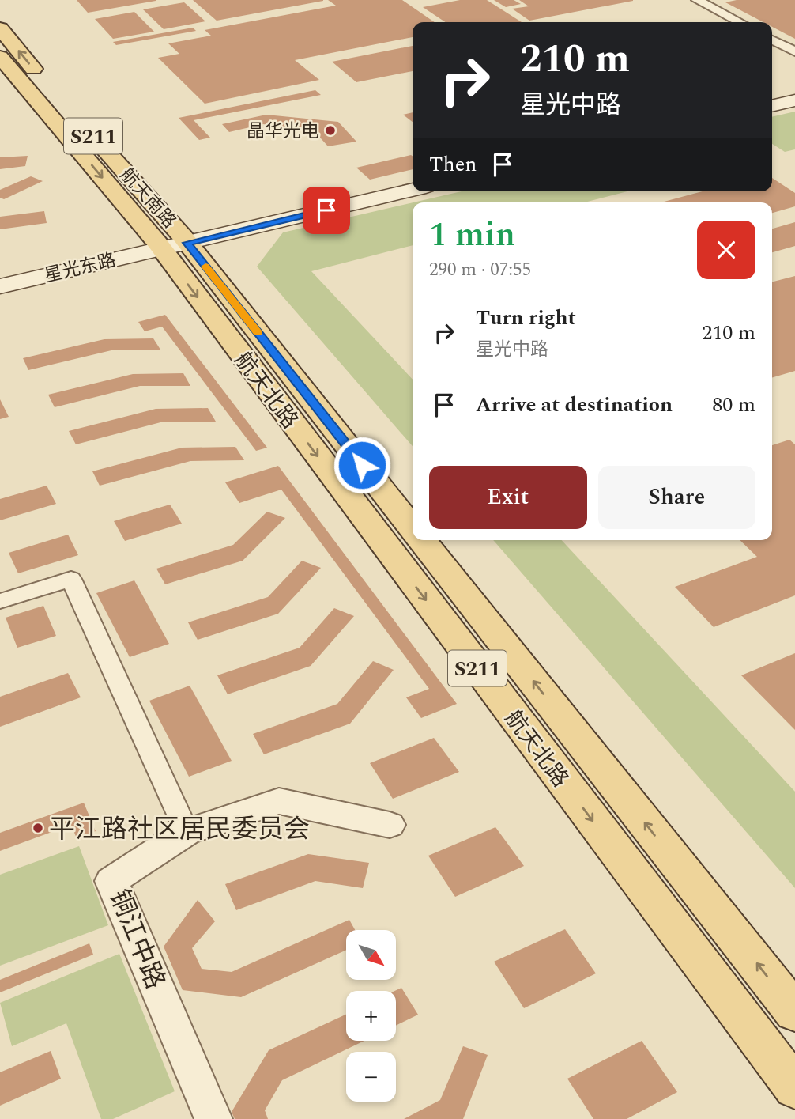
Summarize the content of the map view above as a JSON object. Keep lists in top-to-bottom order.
{
  "streets": {
    "main road": [
      "S211",
      "航天南路",
      "星光东路",
      "航天北路"
    ],
    "street": ["铜江中路"]
  },
  "crossings": [
    ["航天南路", "星光东路"],
    ["航天南路", "航天北路"],
    ["星光东路", "航天北路"]
  ],
  "places": ["晶华光电", "平江路社区居民委员会"],
  "north": "bottom right",
  "page": {
    "turn": ["210 m", "星光中路"],
    "then": "Then",
    "heading": ["1 min", "290 m · 07:55"],
    "list": [
      {
        "name": "Turn right",
        "note": "星光中路",
        "value": "210 m"
      },
      {
        "name": "Arrive at destination",
        "value": "80 m"
      }
    ],
    "buttons": ["Exit", "Share"],
    "map_buttons": ["+", "−"]
  }
}
